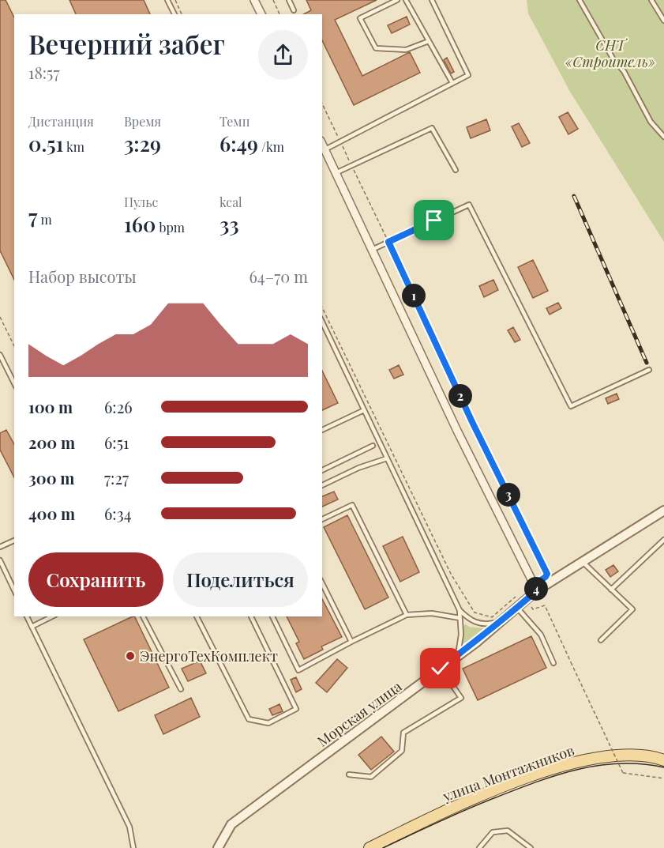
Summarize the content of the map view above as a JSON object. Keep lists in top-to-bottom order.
{
  "streets": {
    "main road": ["улица Монтажников"],
    "street": ["Морская улица"]
  },
  "parks": ["СНТ «Строитель»"],
  "places": ["ЭнергоТехКомплект"],
  "page": {
    "heading": ["Вечерний забег", "18:57"],
    "stats": [
      ["Дистанция", "0.51 km"],
      ["Время", "3:29"],
      ["Темп", "6:49 /km"],
      ["7 m"],
      ["Пульс", "160 bpm"],
      ["kcal", "33"]
    ],
    "chart": ["Набор высоты", "64–70 m"],
    "pins": [
      "1",
      "2",
      "3",
      "4"
    ],
    "list": [
      {
        "name": "100 m",
        "note": "6:26"
      },
      {
        "name": "200 m",
        "note": "6:51"
      },
      {
        "name": "300 m",
        "note": "7:27"
      },
      {
        "name": "400 m",
        "note": "6:34"
      }
    ],
    "buttons": ["Сохранить", "Поделиться"]
  }
}
